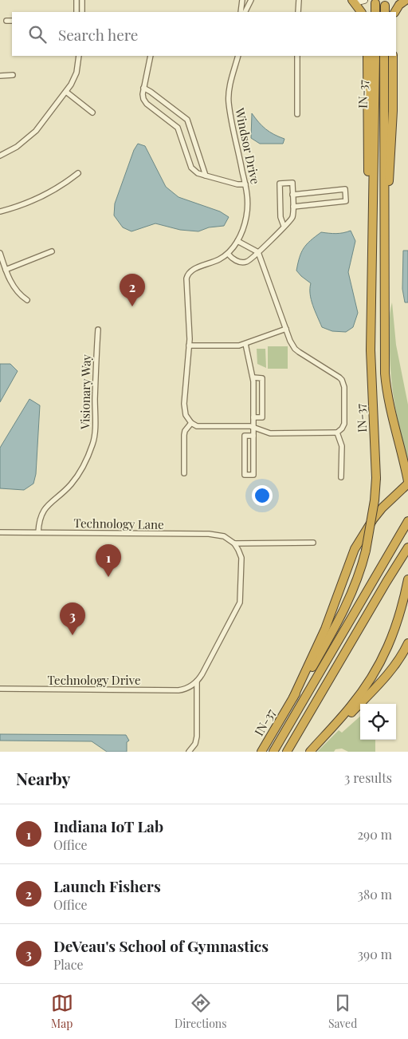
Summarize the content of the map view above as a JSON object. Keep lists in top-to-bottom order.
{
  "streets": {
    "highway": ["IN-37"],
    "street": [
      "Windsor Drive",
      "Visionary Way",
      "Technology Lane",
      "Technology Drive"
    ]
  },
  "crossings": [
    ["Visionary Way", "Technology Lane"]
  ],
  "page": {
    "search": "Search here",
    "pins": ["2", "1", "3"],
    "heading": ["Nearby", "3 results"],
    "list": [
      {
        "mark": "1",
        "name": "Indiana IoT Lab",
        "note": "Office",
        "value": "290 m"
      },
      {
        "mark": "2",
        "name": "Launch Fishers",
        "note": "Office",
        "value": "380 m"
      },
      {
        "mark": "3",
        "name": "DeVeau's School of Gymnastics",
        "note": "Place",
        "value": "390 m"
      }
    ],
    "nav": ["Map", "Directions", "Saved"]
  }
}
